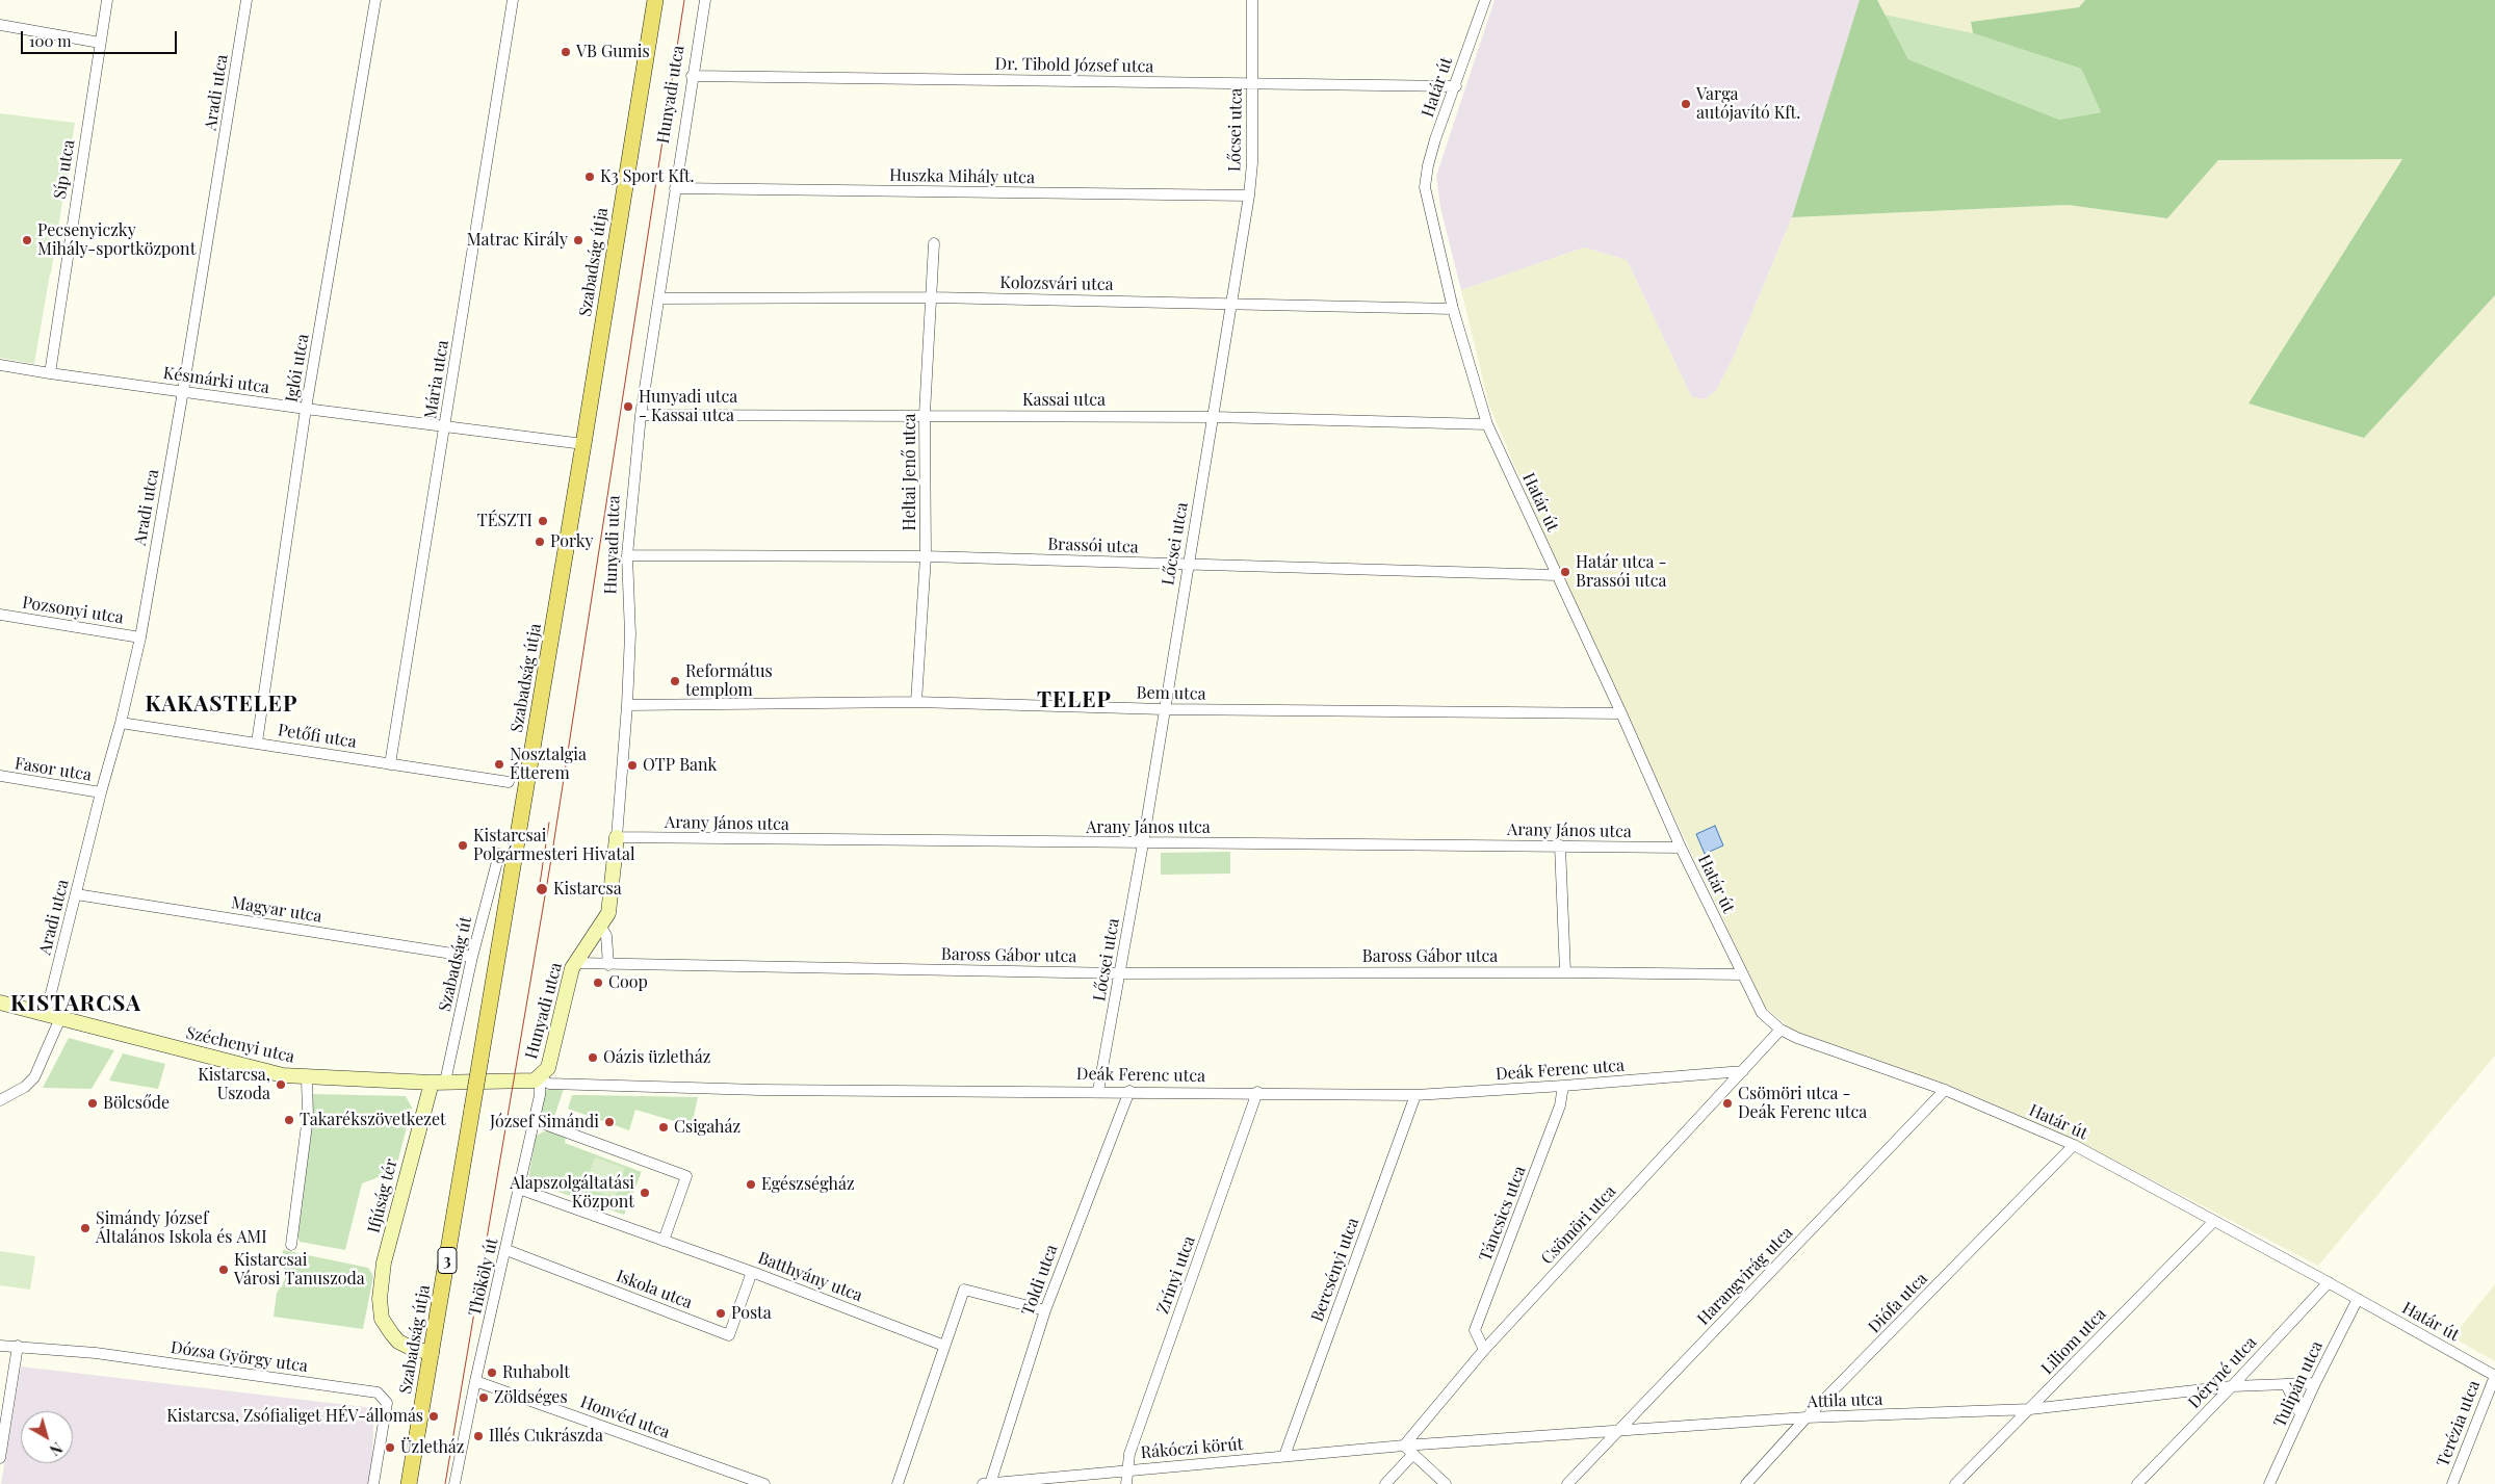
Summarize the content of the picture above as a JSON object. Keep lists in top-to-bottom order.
{
  "streets": {
    "main road": [
      "Hunyadi utca",
      "Szabadság útja",
      "Széchenyi utca",
      "Ifjúság tér",
      "3"
    ],
    "street": [
      "Dr. Tibold József utca",
      "Határ út",
      "Aradi utca",
      "Lőcsei utca",
      "Síp utca",
      "Huszka Mihály utca",
      "Kolozsvári utca",
      "Iglói utca",
      "Mária utca",
      "Késmárki utca",
      "Kassai utca",
      "Heltai Jenő utca",
      "Brassói utca",
      "Pozsonyi utca",
      "Bem utca",
      "Petőfi utca",
      "Fasor utca",
      "Arany János utca",
      "Magyar utca",
      "Baross Gábor utca",
      "Szabadság út",
      "Deák Ferenc utca",
      "Táncsics utca",
      "Csömöri utca",
      "Bercsényi utca",
      "Zrínyi utca",
      "Harangvirág utca",
      "Thököly út",
      "Batthyány utca",
      "Toldi utca",
      "Iskola utca",
      "Diófa utca",
      "Liliom utca",
      "Dózsa György utca",
      "Déryné utca",
      "Tulipán utca",
      "Attila utca",
      "Honvéd utca",
      "Terézia utca",
      "Rákóczi körút"
    ]
  },
  "crossings": [
    ["Dr. Tibold József utca", "Határ út"],
    ["Dr. Tibold József utca", "Hunyadi utca"],
    ["Dr. Tibold József utca", "Lőcsei utca"],
    ["Határ út", "Kolozsvári utca"],
    ["Határ út", "Kassai utca"],
    ["Határ út", "Brassói utca"],
    ["Határ út", "Bem utca"],
    ["Határ út", "Arany János utca"],
    ["Határ út", "Baross Gábor utca"],
    ["Határ út", "Csömöri utca"],
    ["Határ út", "Harangvirág utca"],
    ["Határ út", "Diófa utca"],
    ["Határ út", "Liliom utca"],
    ["Határ út", "Déryné utca"],
    ["Határ út", "Tulipán utca"],
    ["Határ út", "Terézia utca"],
    ["Aradi utca", "Késmárki utca"],
    ["Aradi utca", "Pozsonyi utca"],
    ["Aradi utca", "Petőfi utca"],
    ["Aradi utca", "Fasor utca"],
    ["Aradi utca", "Magyar utca"],
    ["Aradi utca", "Széchenyi utca"],
    ["Hunyadi utca", "Huszka Mihály utca"],
    ["Hunyadi utca", "Kolozsvári utca"],
    ["Hunyadi utca", "Kassai utca"],
    ["Hunyadi utca", "Brassói utca"],
    ["Hunyadi utca", "Bem utca"],
    ["Hunyadi utca", "Arany János utca"],
    ["Hunyadi utca", "Baross Gábor utca"],
    ["Hunyadi utca", "Széchenyi utca"],
    ["Hunyadi utca", "Deák Ferenc utca"],
    ["Hunyadi utca", "Thököly út"],
    ["Lőcsei utca", "Huszka Mihály utca"],
    ["Lőcsei utca", "Kolozsvári utca"],
    ["Lőcsei utca", "Kassai utca"],
    ["Lőcsei utca", "Brassói utca"],
    ["Lőcsei utca", "Bem utca"],
    ["Lőcsei utca", "Arany János utca"],
    ["Lőcsei utca", "Baross Gábor utca"],
    ["Lőcsei utca", "Deák Ferenc utca"],
    ["Síp utca", "Késmárki utca"],
    ["Szabadság útja", "Késmárki utca"],
    ["Szabadság útja", "Ifjúság tér"],
    ["Kolozsvári utca", "Heltai Jenő utca"],
    ["Iglói utca", "Késmárki utca"],
    ["Iglói utca", "Petőfi utca"],
    ["Mária utca", "Késmárki utca"],
    ["Mária utca", "Petőfi utca"],
    ["Kassai utca", "Heltai Jenő utca"],
    ["Heltai Jenő utca", "Brassói utca"],
    ["Heltai Jenő utca", "Bem utca"],
    ["Magyar utca", "Szabadság út"],
    ["Szabadság út", "Széchenyi utca"],
    ["Szabadság út", "Ifjúság tér"],
    ["Széchenyi utca", "Deák Ferenc utca"],
    ["Széchenyi utca", "Ifjúság tér"],
    ["Széchenyi utca", "Thököly út"],
    ["Deák Ferenc utca", "Táncsics utca"],
    ["Deák Ferenc utca", "Csömöri utca"],
    ["Deák Ferenc utca", "Bercsényi utca"],
    ["Deák Ferenc utca", "Zrínyi utca"],
    ["Deák Ferenc utca", "Thököly út"],
    ["Deák Ferenc utca", "Toldi utca"],
    ["Táncsics utca", "Csömöri utca"],
    ["Csömöri utca", "Attila utca"],
    ["Csömöri utca", "Rákóczi körút"],
    ["Bercsényi utca", "Rákóczi körút"],
    ["Zrínyi utca", "Rákóczi körút"],
    ["Harangvirág utca", "Attila utca"],
    ["Thököly út", "Batthyány utca"],
    ["Thököly út", "Iskola utca"],
    ["Thököly út", "Honvéd utca"],
    ["Batthyány utca", "Iskola utca"],
    ["Toldi utca", "Rákóczi körút"],
    ["Diófa utca", "Attila utca"],
    ["Liliom utca", "Attila utca"],
    ["Déryné utca", "Attila utca"],
    ["Tulipán utca", "Attila utca"],
    ["Attila utca", "Rákóczi körút"]
  ],
  "districts": ["TELEP", "KAKASTELEP", "KISTARCSA"],
  "places": [
    "VB Gumis",
    "Varga autójavító Kft.",
    "K3 Sport Kft.",
    "Pecsenyiczky Mihály-sportközpont",
    "Matrac Király",
    "Hunyadi utca - Kassai utca",
    "TÉSZTI",
    "Porky",
    "Határ utca - Brassói utca",
    "Református templom",
    "Nosztalgia Étterem",
    "OTP Bank",
    "Kistarcsai Polgármesteri Hivatal",
    "Kistarcsa",
    "Coop",
    "Oázis üzletház",
    "Kistarcsa, Uszoda",
    "Bölcsőde",
    "Csömöri utca - Deák Ferenc utca",
    "Takarékszövetkezet",
    "József Simándi",
    "Csigaház",
    "Egészségház",
    "Alapszolgáltatási Központ",
    "Simándy József Általános Iskola és AMI",
    "Kistarcsai Városi Tanuszoda",
    "Posta",
    "Ruhabolt",
    "Zöldséges",
    "Kistarcsa, Zsófialiget HÉV-állomás",
    "Illés Cukrászda",
    "Üzletház"
  ],
  "scale_bar": "100 m",
  "north": "bottom right"
}
